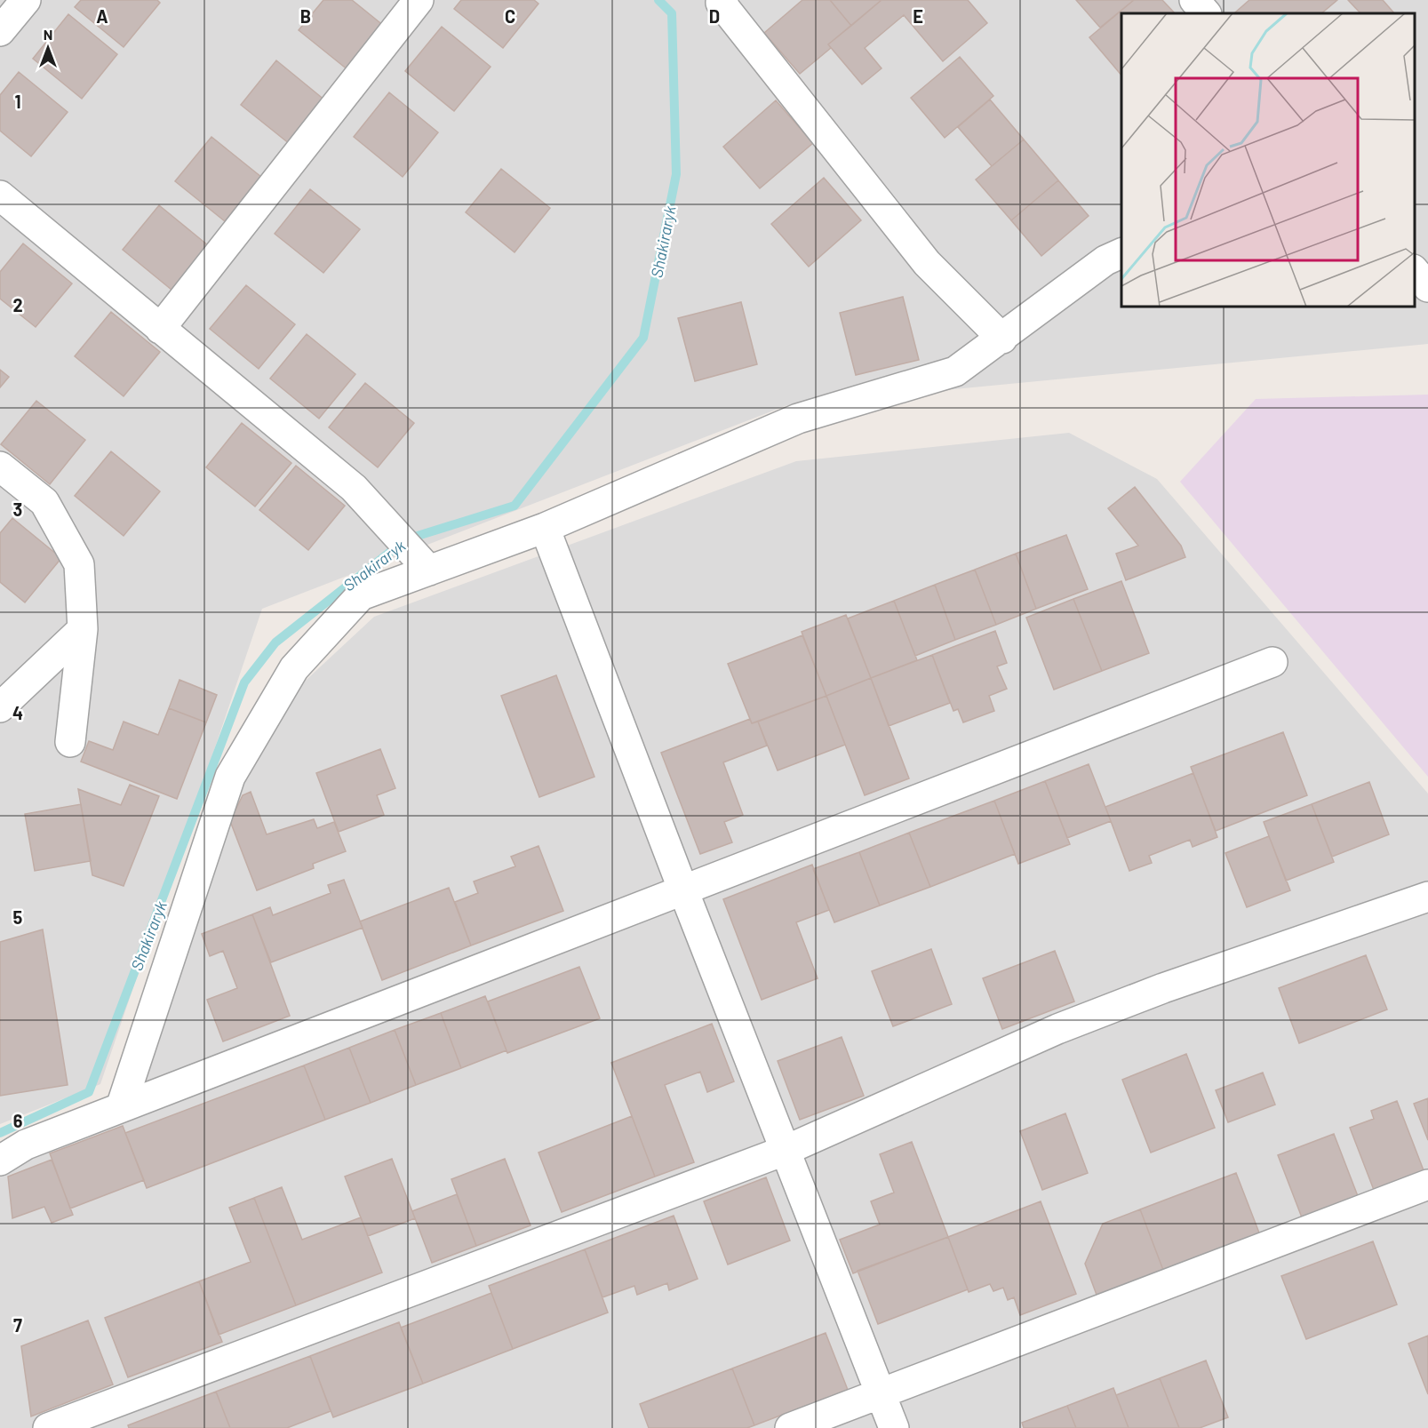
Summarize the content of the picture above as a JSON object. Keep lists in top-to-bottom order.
{
  "water": ["Shakiraryk"],
  "north": "top",
  "grid": {
    "columns": [
      "A",
      "B",
      "C",
      "D",
      "E"
    ],
    "rows": [
      "1",
      "2",
      "3",
      "4",
      "5",
      "6",
      "7"
    ]
  }
}
